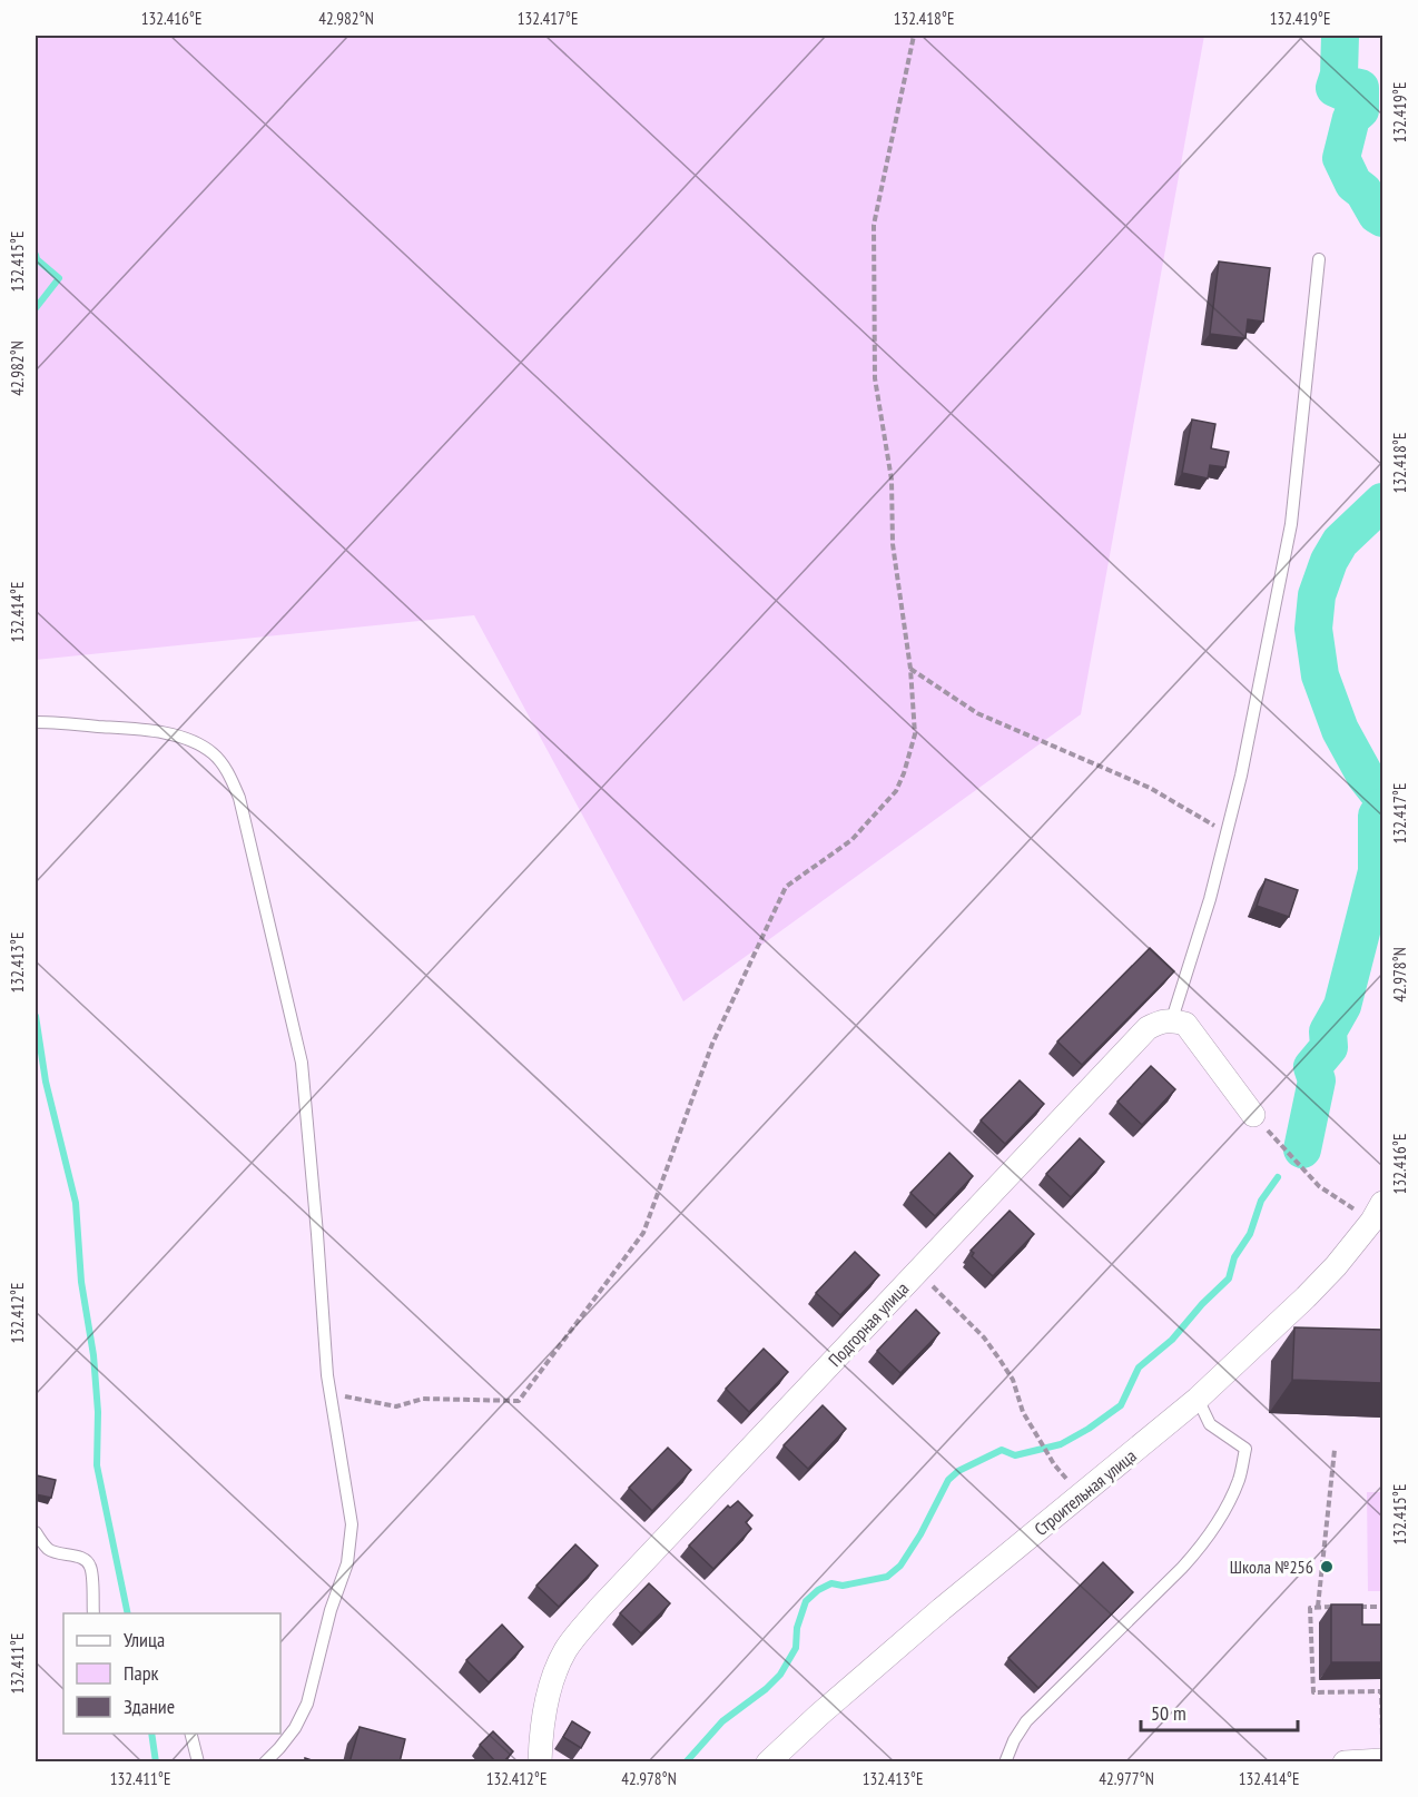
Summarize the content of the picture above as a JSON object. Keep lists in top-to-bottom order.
{
  "streets": {
    "street": ["Подгорная улица", "Строительная улица"]
  },
  "places": ["Школа №256"],
  "legend": ["Улица", "Парк", "Здание"],
  "scale_bar": "50 m",
  "coordinates": [
    "132.416°E",
    "42.982°N",
    "132.417°E",
    "132.418°E",
    "132.419°E",
    "132.415°E",
    "132.414°E",
    "132.413°E",
    "42.978°N",
    "132.412°E",
    "132.411°E",
    "42.977°N"
  ]
}
